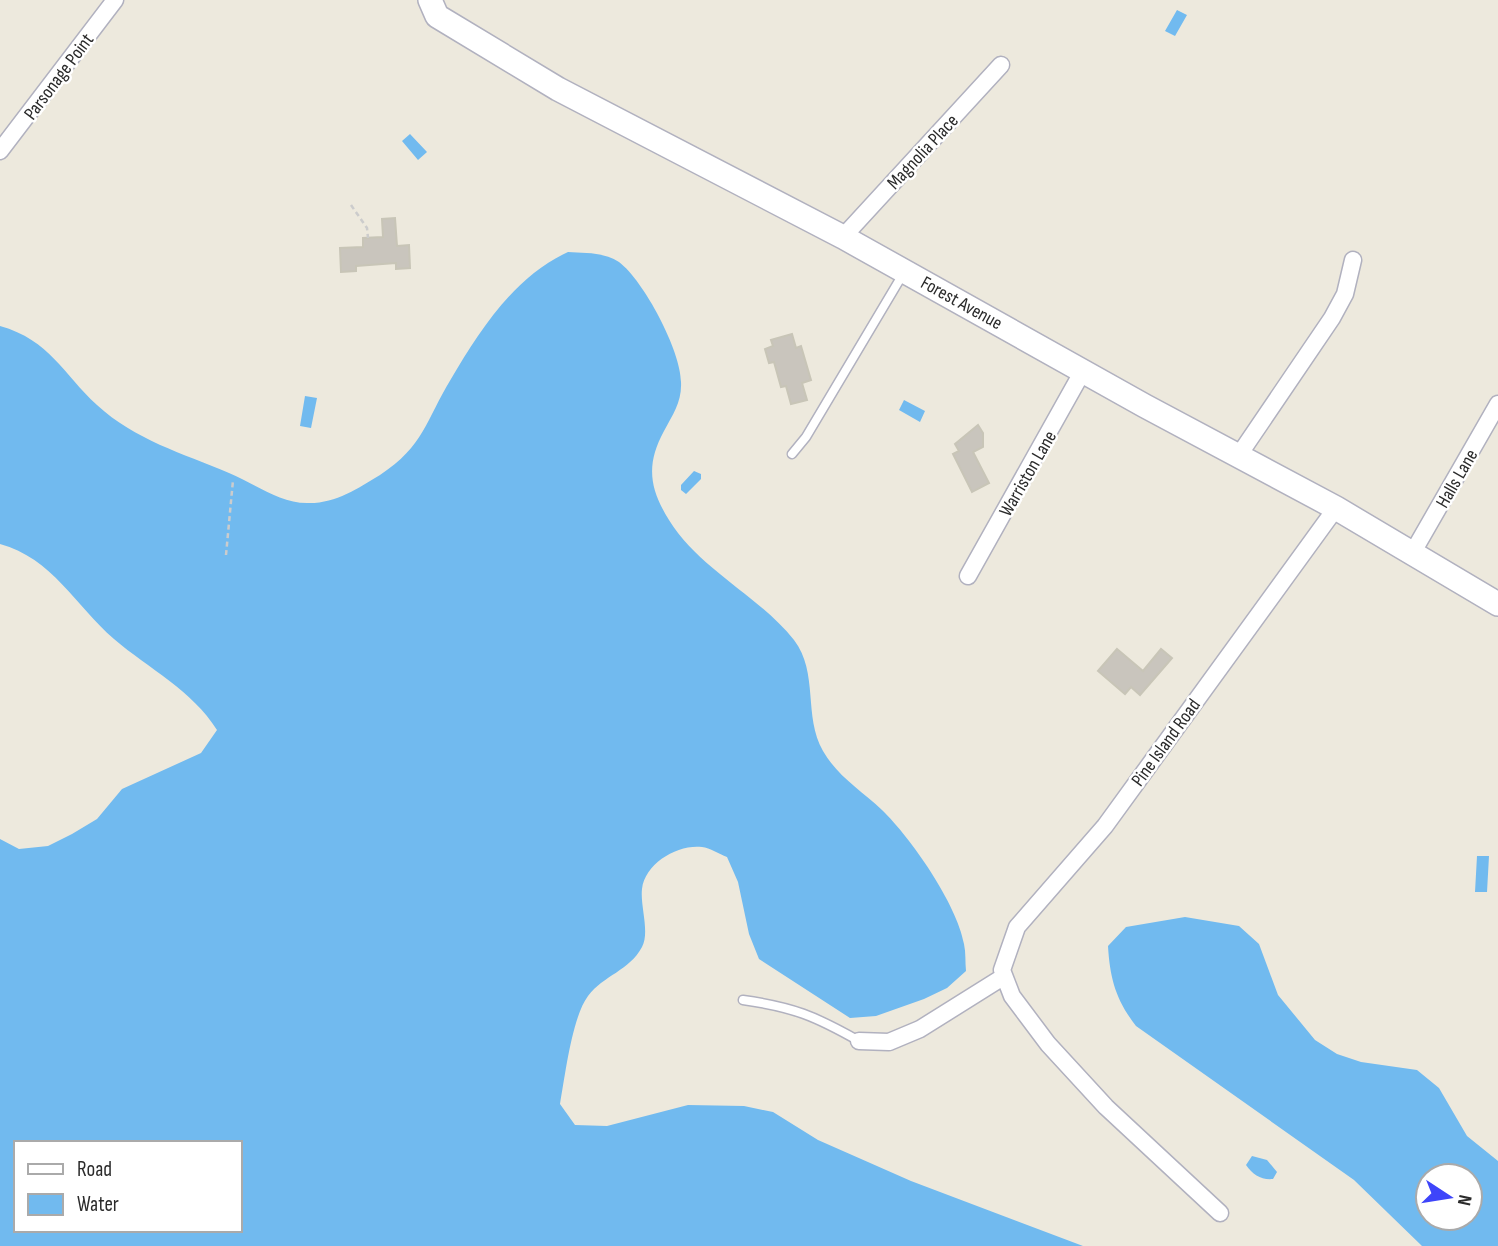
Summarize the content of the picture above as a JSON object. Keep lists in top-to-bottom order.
{
  "streets": {
    "street": [
      "Parsonage Point",
      "Magnolia Place",
      "Forest Avenue",
      "Warriston Lane",
      "Halls Lane",
      "Pine Island Road"
    ]
  },
  "crossings": [
    ["Magnolia Place", "Forest Avenue"],
    ["Forest Avenue", "Warriston Lane"],
    ["Forest Avenue", "Halls Lane"],
    ["Forest Avenue", "Pine Island Road"]
  ],
  "legend": ["Road", "Water"],
  "north": "right"
}
